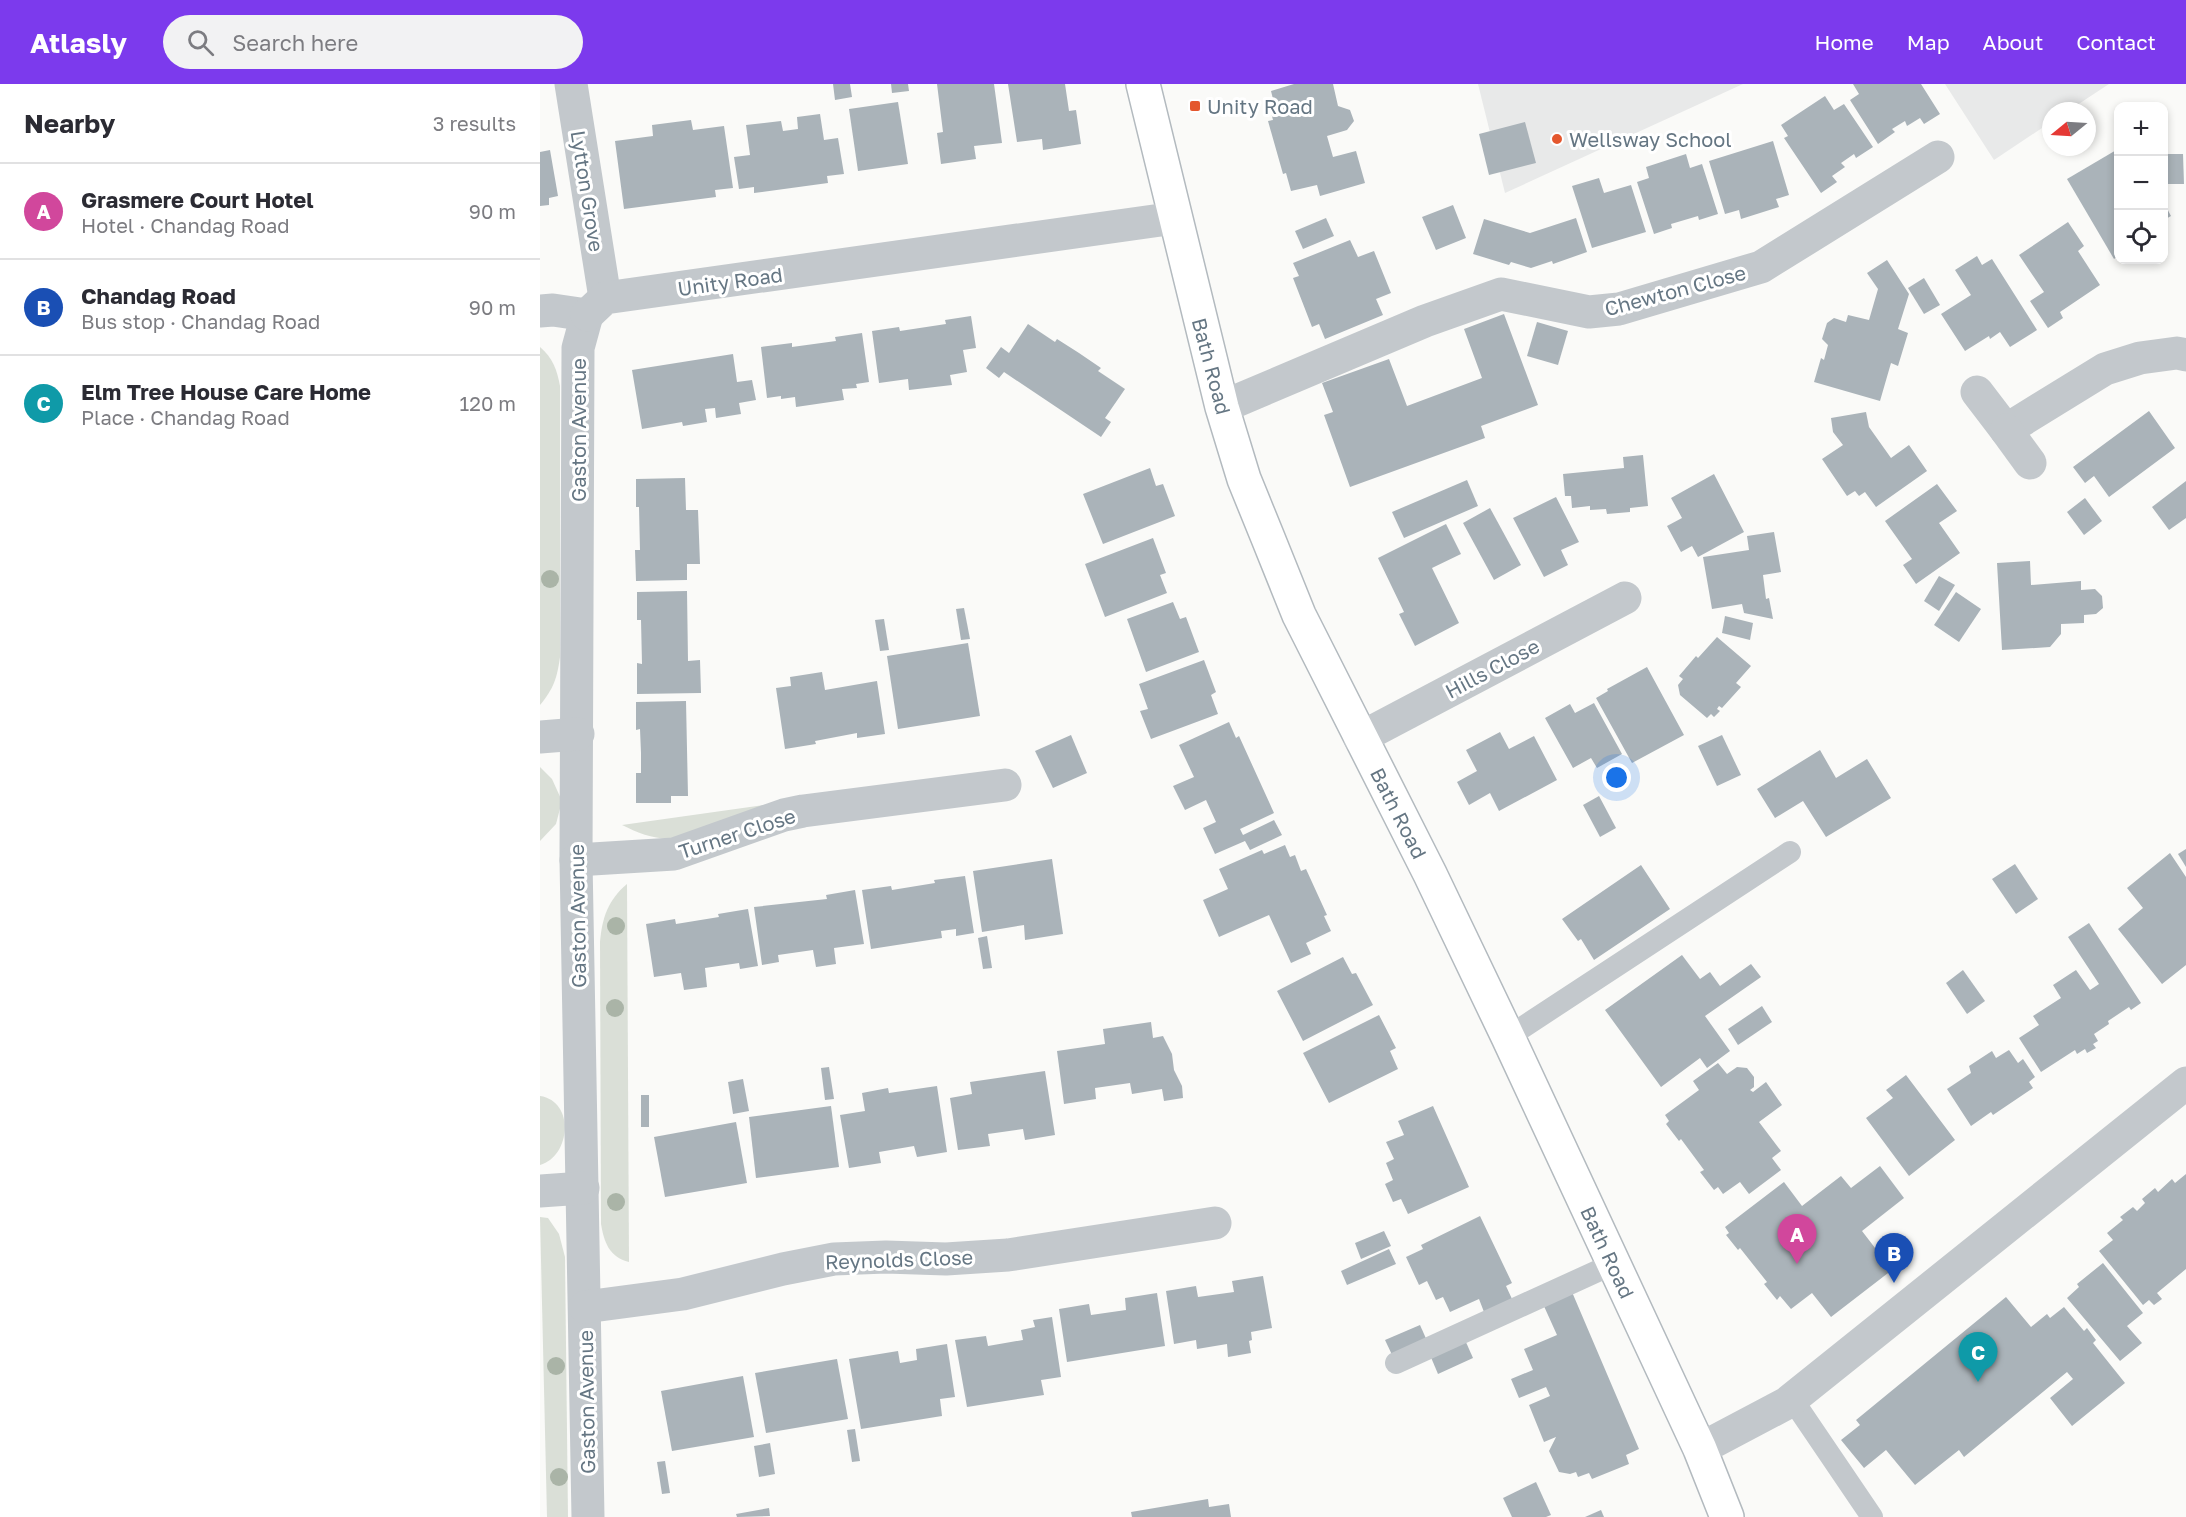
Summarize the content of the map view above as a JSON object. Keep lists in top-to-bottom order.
{
  "streets": {
    "main road": ["Bath Road"],
    "street": [
      "Lytton Grove",
      "Unity Road",
      "Chewton Close",
      "Gaston Avenue",
      "Hills Close",
      "Turner Close",
      "Reynolds Close"
    ]
  },
  "crossings": [
    ["Lytton Grove", "Unity Road"],
    ["Lytton Grove", "Gaston Avenue"],
    ["Unity Road", "Bath Road"],
    ["Unity Road", "Gaston Avenue"],
    ["Chewton Close", "Bath Road"],
    ["Bath Road", "Hills Close"],
    ["Gaston Avenue", "Turner Close"],
    ["Gaston Avenue", "Reynolds Close"]
  ],
  "places": {
    "transit": ["Unity Road"],
    "other": ["Wellsway School"]
  },
  "north": "left",
  "page": {
    "header": "Atlasly",
    "search": "Search here",
    "nav": [
      "Home",
      "Map",
      "About",
      "Contact"
    ],
    "heading": ["Nearby", "3 results"],
    "map_buttons": ["+", "−"],
    "list": [
      {
        "mark": "A",
        "name": "Grasmere Court Hotel",
        "note": "Hotel · Chandag Road",
        "value": "90 m"
      },
      {
        "mark": "B",
        "name": "Chandag Road",
        "note": "Bus stop · Chandag Road",
        "value": "90 m"
      },
      {
        "mark": "C",
        "name": "Elm Tree House Care Home",
        "note": "Place · Chandag Road",
        "value": "120 m"
      }
    ],
    "pins": ["A", "B", "C"]
  }
}
